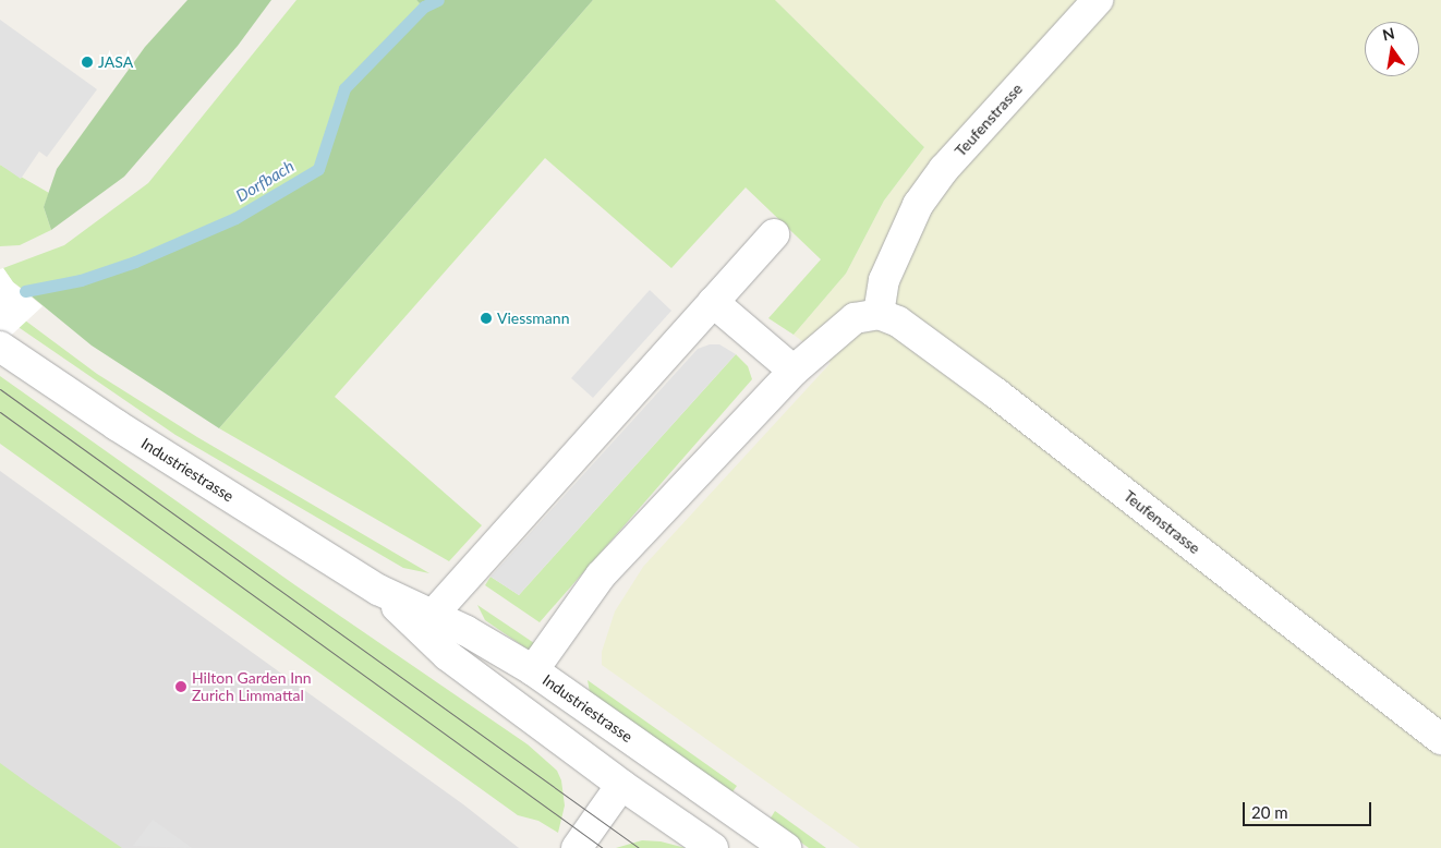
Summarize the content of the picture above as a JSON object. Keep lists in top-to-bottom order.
{
  "streets": {
    "street": ["Teufenstrasse", "Industriestrasse"]
  },
  "water": ["Dorfbach"],
  "places": ["JASA", "Viessmann", "Hilton Garden Inn Zurich Limmattal"],
  "scale_bar": "20 m",
  "north": "top"
}
